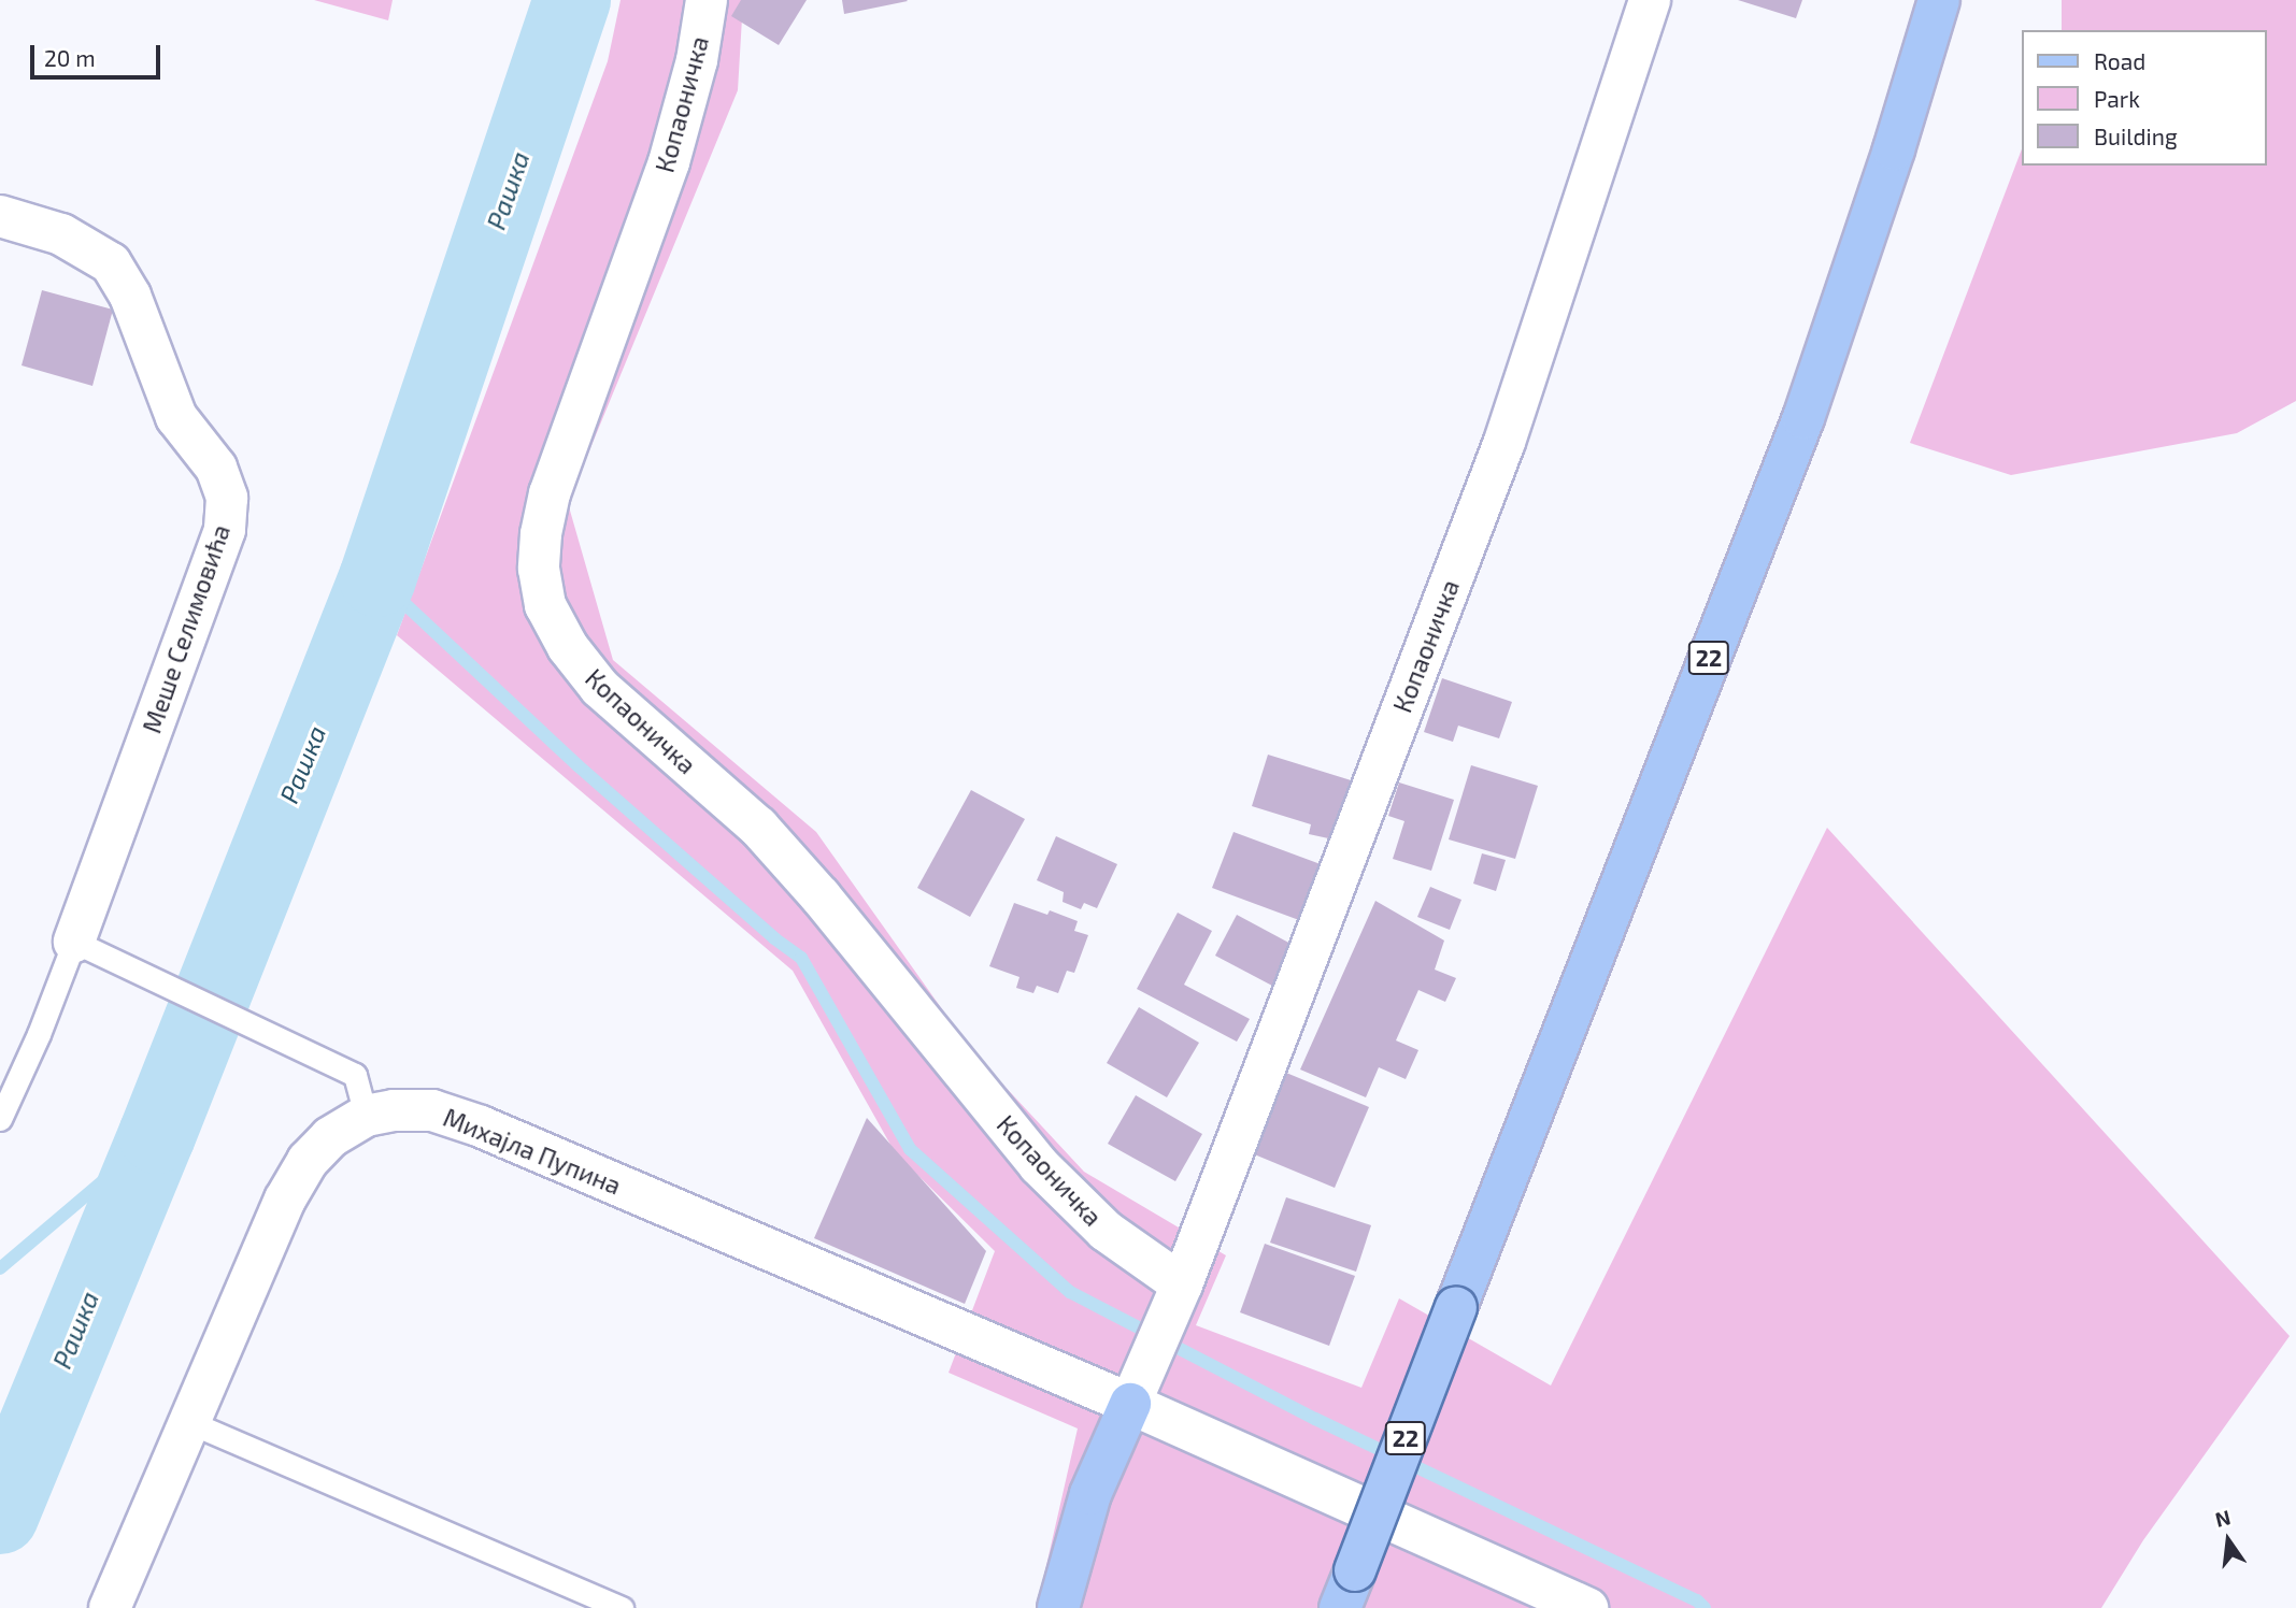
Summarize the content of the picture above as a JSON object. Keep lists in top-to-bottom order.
{
  "streets": {
    "main road": ["22"],
    "street": ["Копаоничка", "Меше Селимовића", "Михајла Пупина"]
  },
  "crossings": [
    ["Копаоничка", "Михајла Пупина"]
  ],
  "water": ["Рашка"],
  "legend": ["Road", "Park", "Building"],
  "scale_bar": "20 m",
  "north": "top"
}
